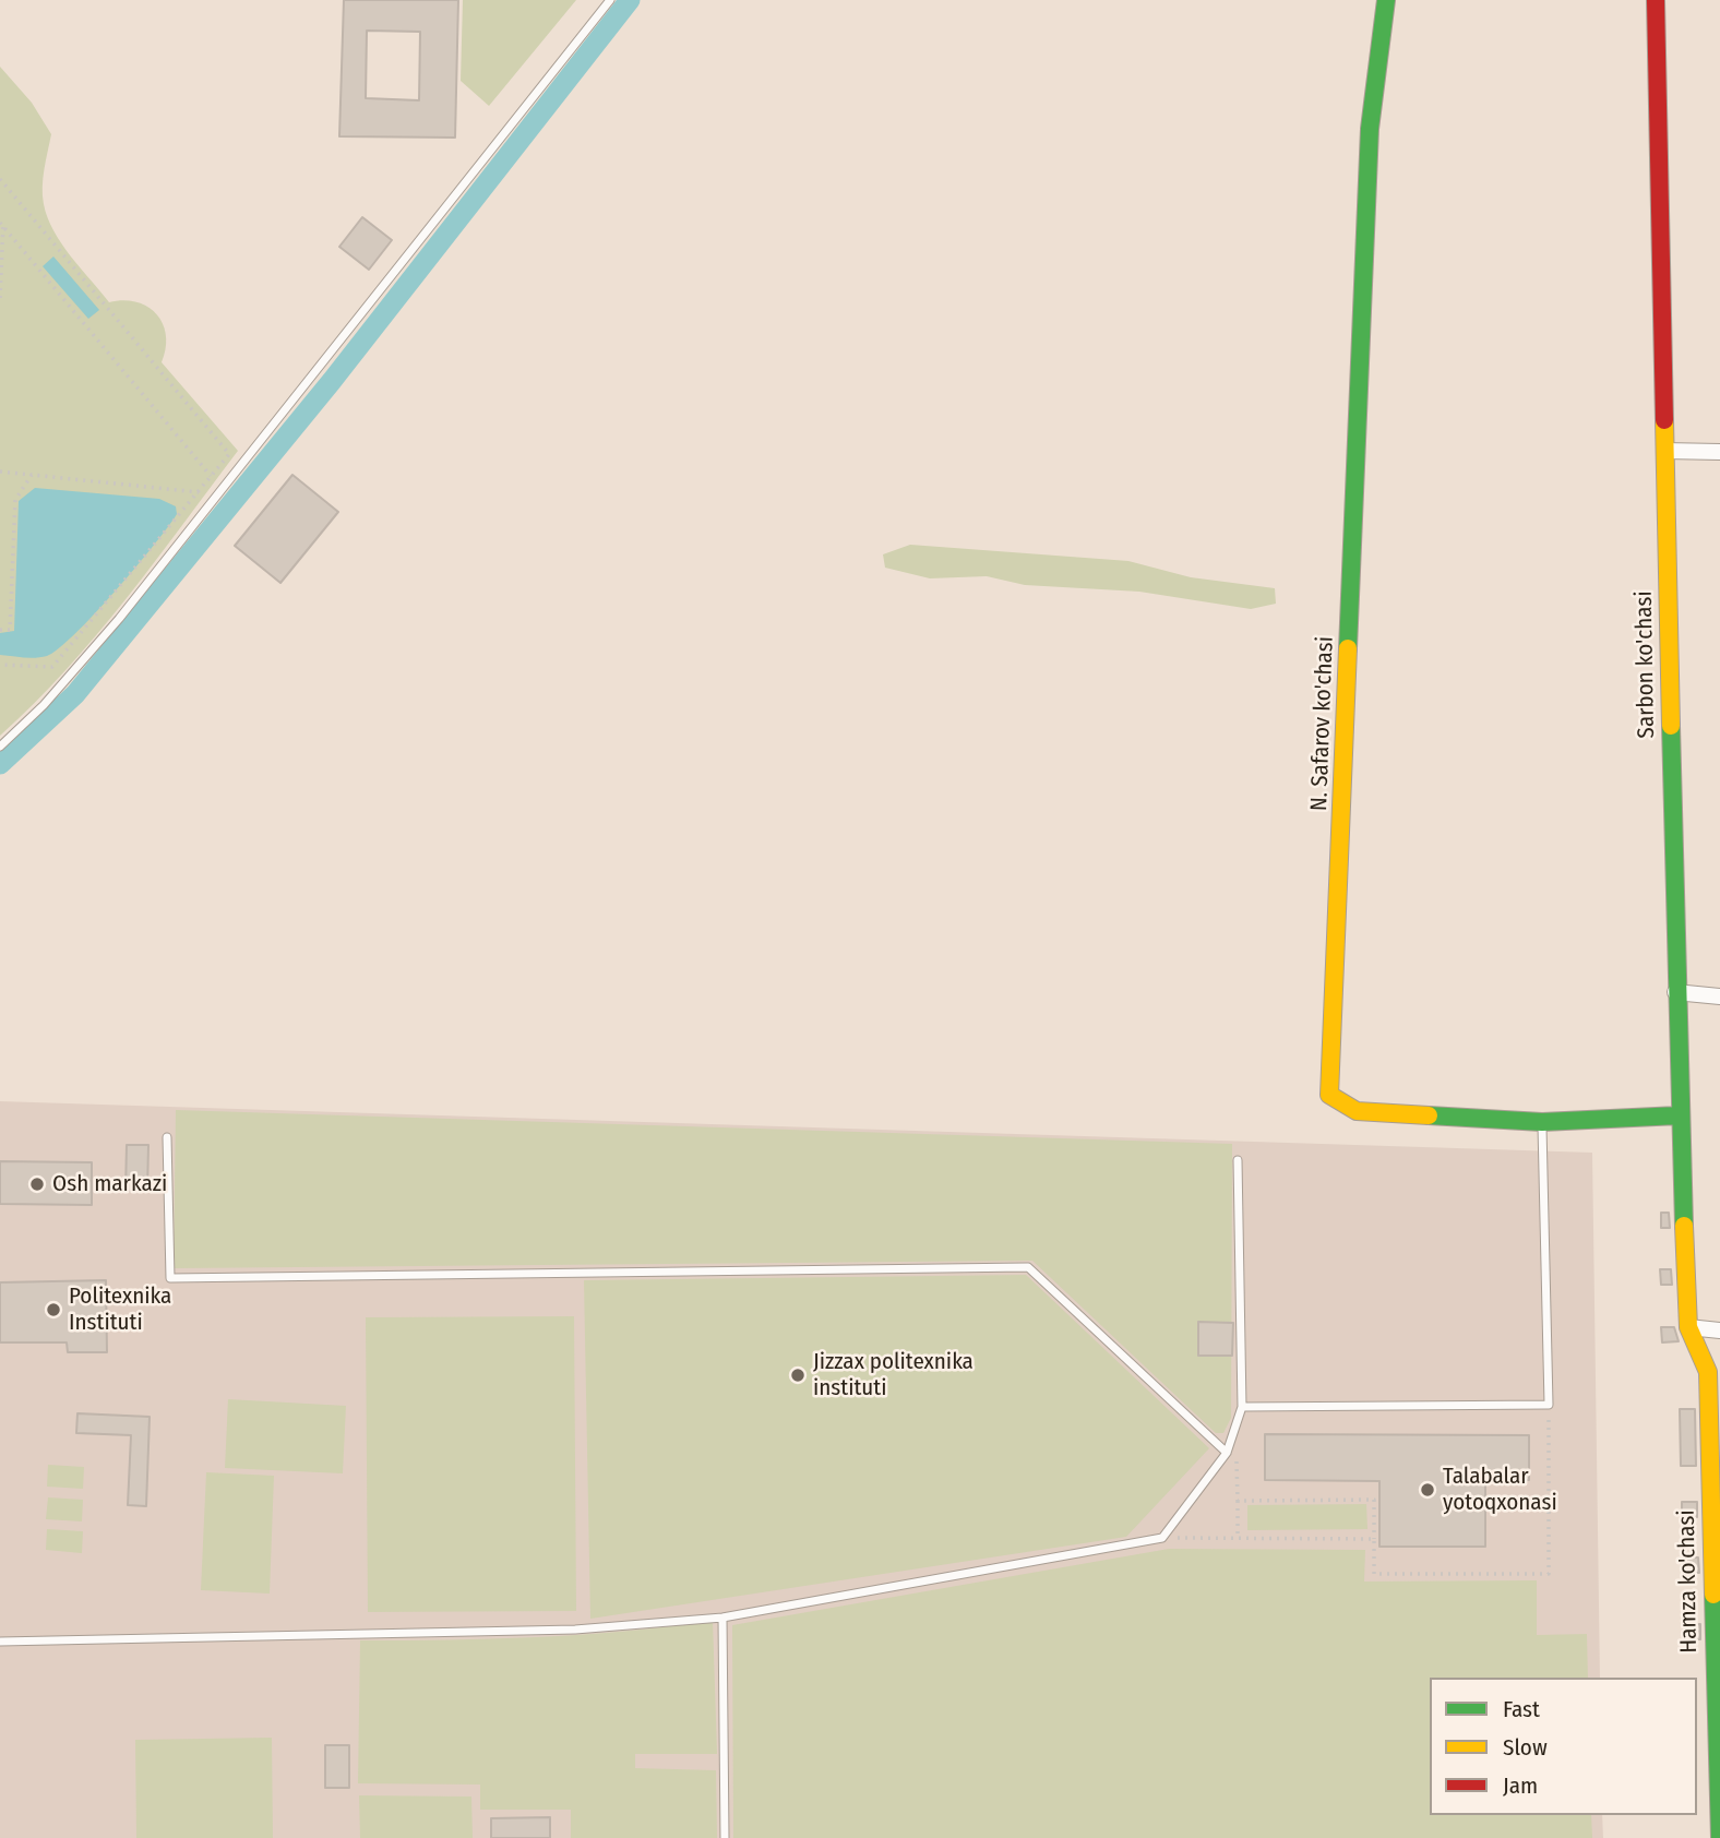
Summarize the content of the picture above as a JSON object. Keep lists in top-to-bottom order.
{
  "streets": {
    "street": ["Sarbon ko'chasi", "N. Safarov ko'chasi", "Hamza ko'chasi"]
  },
  "crossings": [
    ["Sarbon ko'chasi", "N. Safarov ko'chasi"],
    ["Sarbon ko'chasi", "Hamza ko'chasi"]
  ],
  "places": [
    "Osh markazi",
    "Politexnika Instituti",
    "Jizzax politexnika instituti",
    "Talabalar yotoqxonasi"
  ],
  "legend": ["Fast", "Slow", "Jam"]
}
